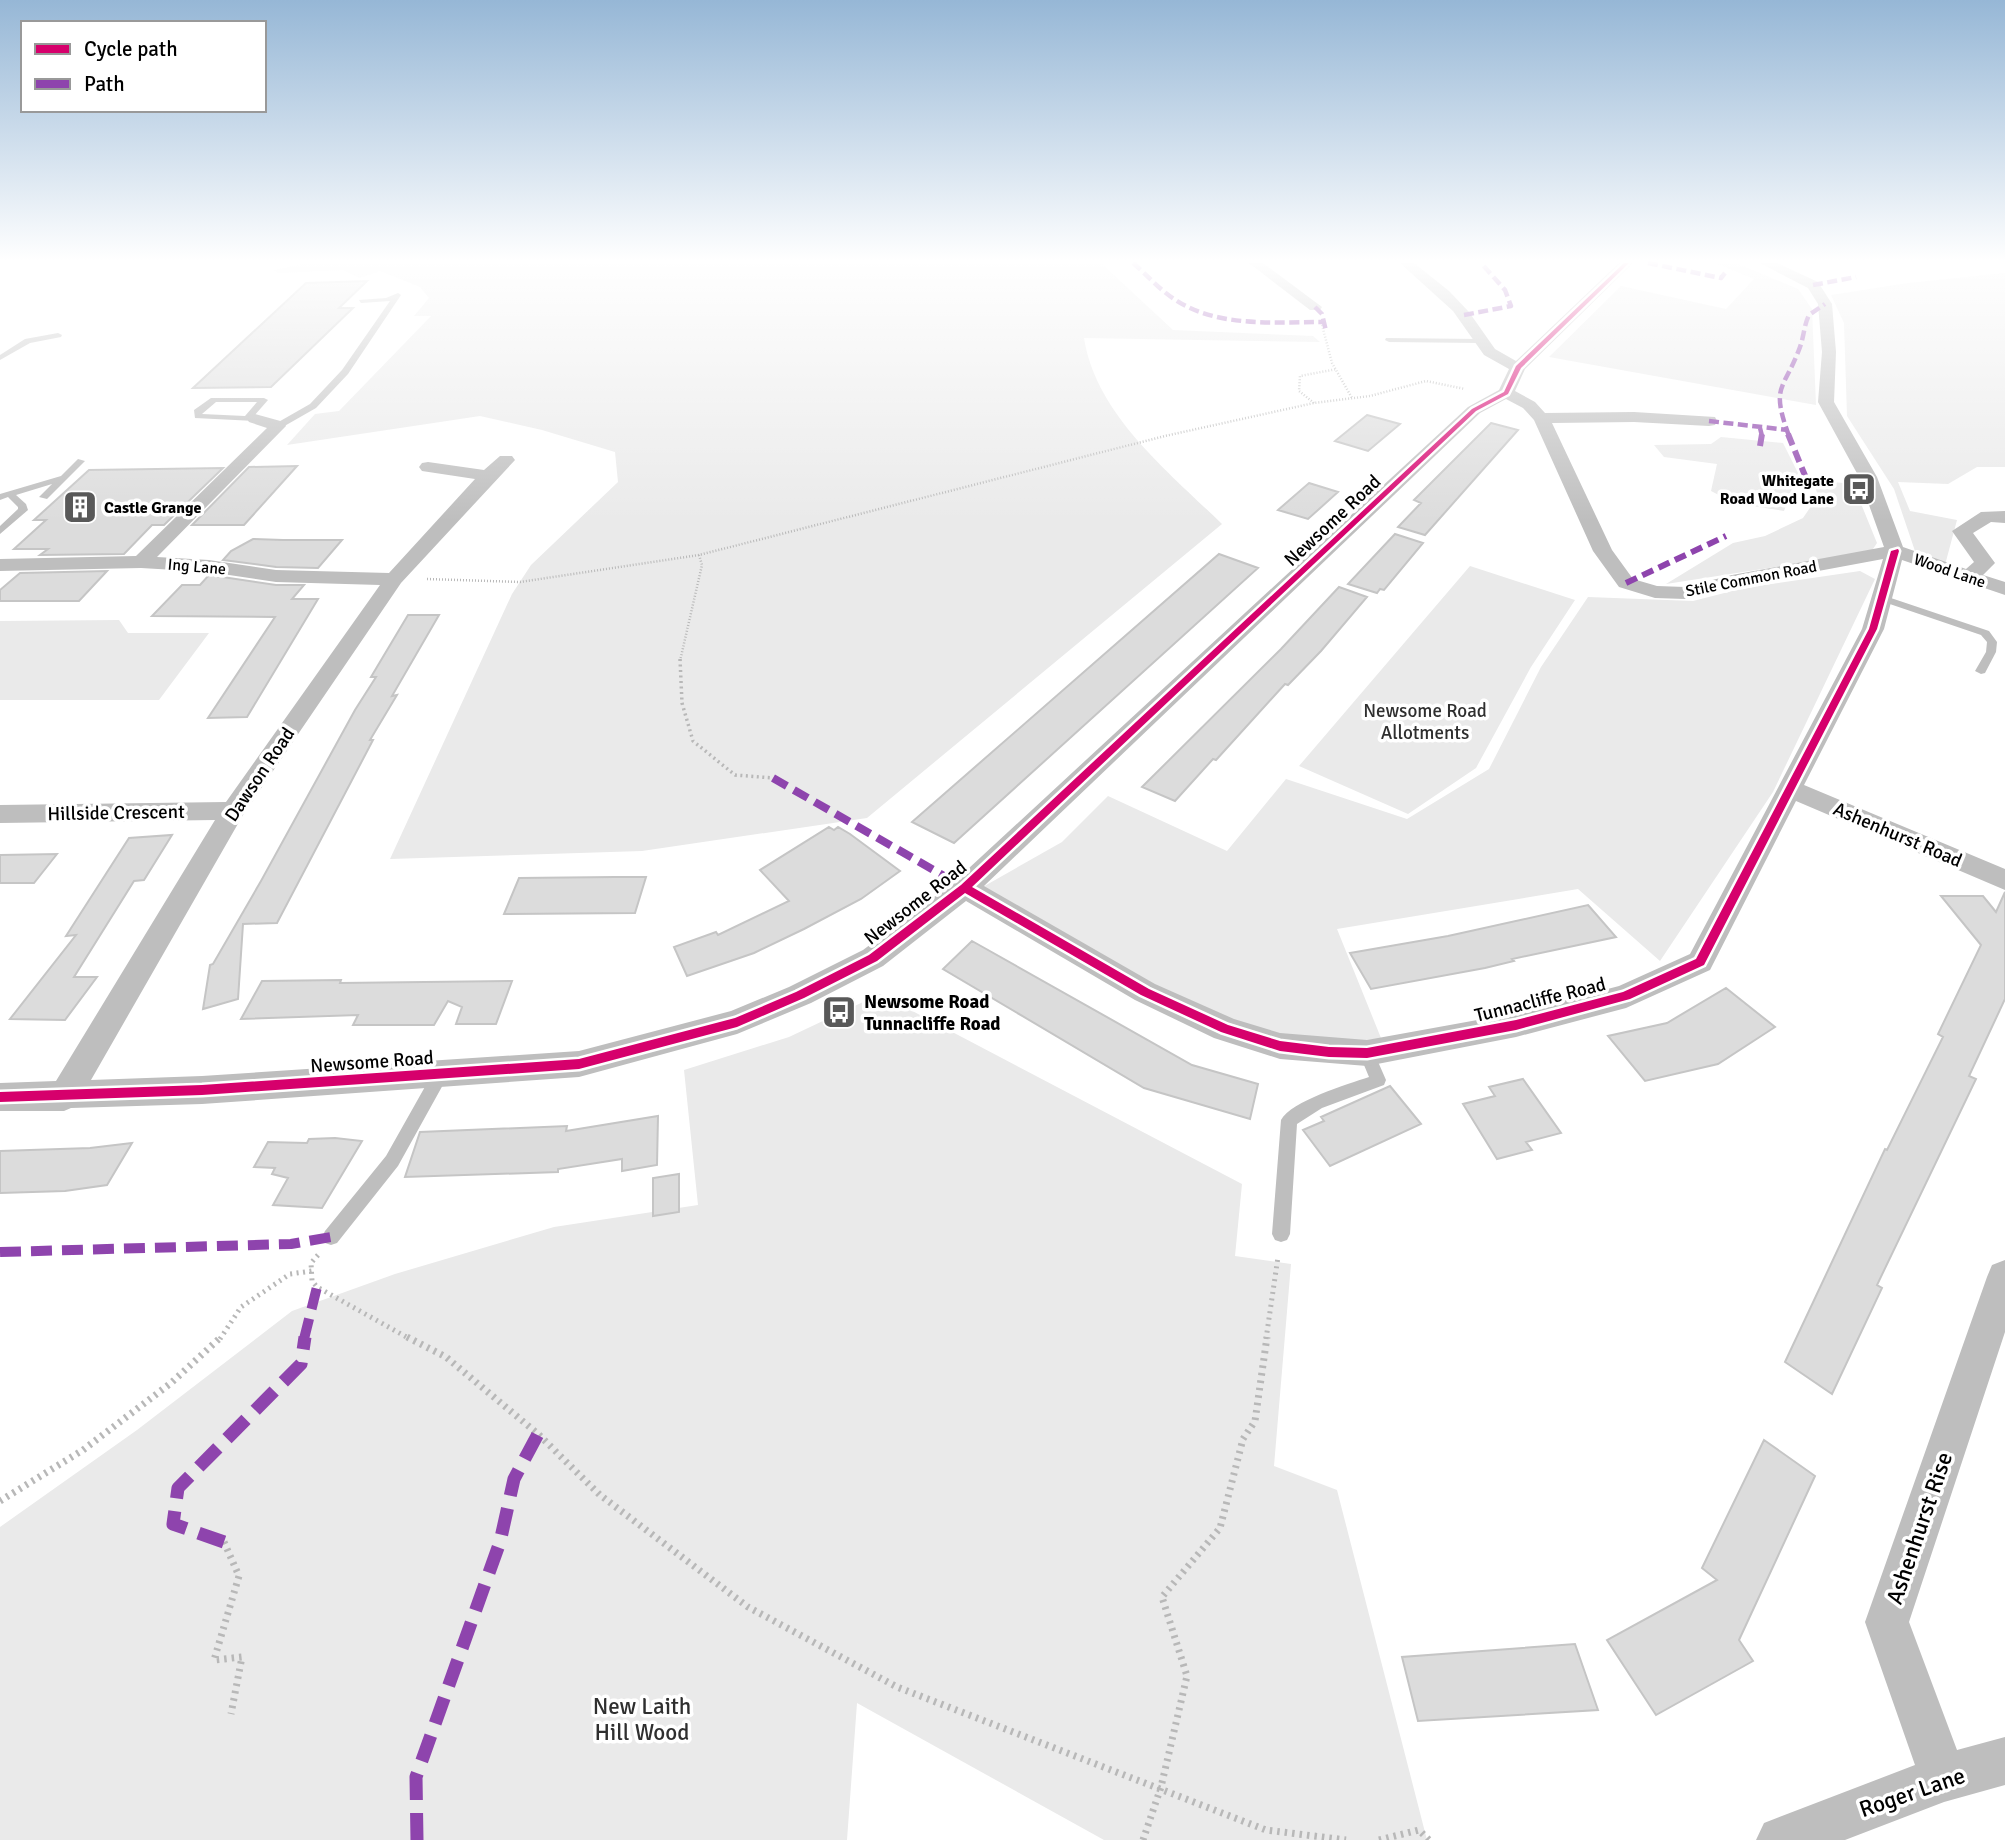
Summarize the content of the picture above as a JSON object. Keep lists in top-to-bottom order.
{
  "streets": {
    "street": [
      "Newsome Road",
      "Ing Lane",
      "Wood Lane",
      "Stile Common Road",
      "Dawson Road",
      "Hillside Crescent",
      "Ashenhurst Road",
      "Tunnacliffe Road",
      "Ashenhurst Rise",
      "Roger Lane"
    ]
  },
  "crossings": [
    ["Newsome Road", "Stile Common Road"],
    ["Newsome Road", "Dawson Road"],
    ["Newsome Road", "Tunnacliffe Road"],
    ["Ing Lane", "Dawson Road"],
    ["Wood Lane", "Stile Common Road"],
    ["Wood Lane", "Tunnacliffe Road"],
    ["Stile Common Road", "Tunnacliffe Road"],
    ["Dawson Road", "Hillside Crescent"],
    ["Ashenhurst Road", "Tunnacliffe Road"],
    ["Ashenhurst Rise", "Roger Lane"]
  ],
  "parks": ["Newsome Road Allotments", "New Laith Hill Wood"],
  "places": {
    "bus stop": ["Whitegate Road Wood Lane", "Newsome Road Tunnacliffe Road"],
    "building": ["Castle Grange"]
  },
  "legend": ["Cycle path", "Path"]
}
